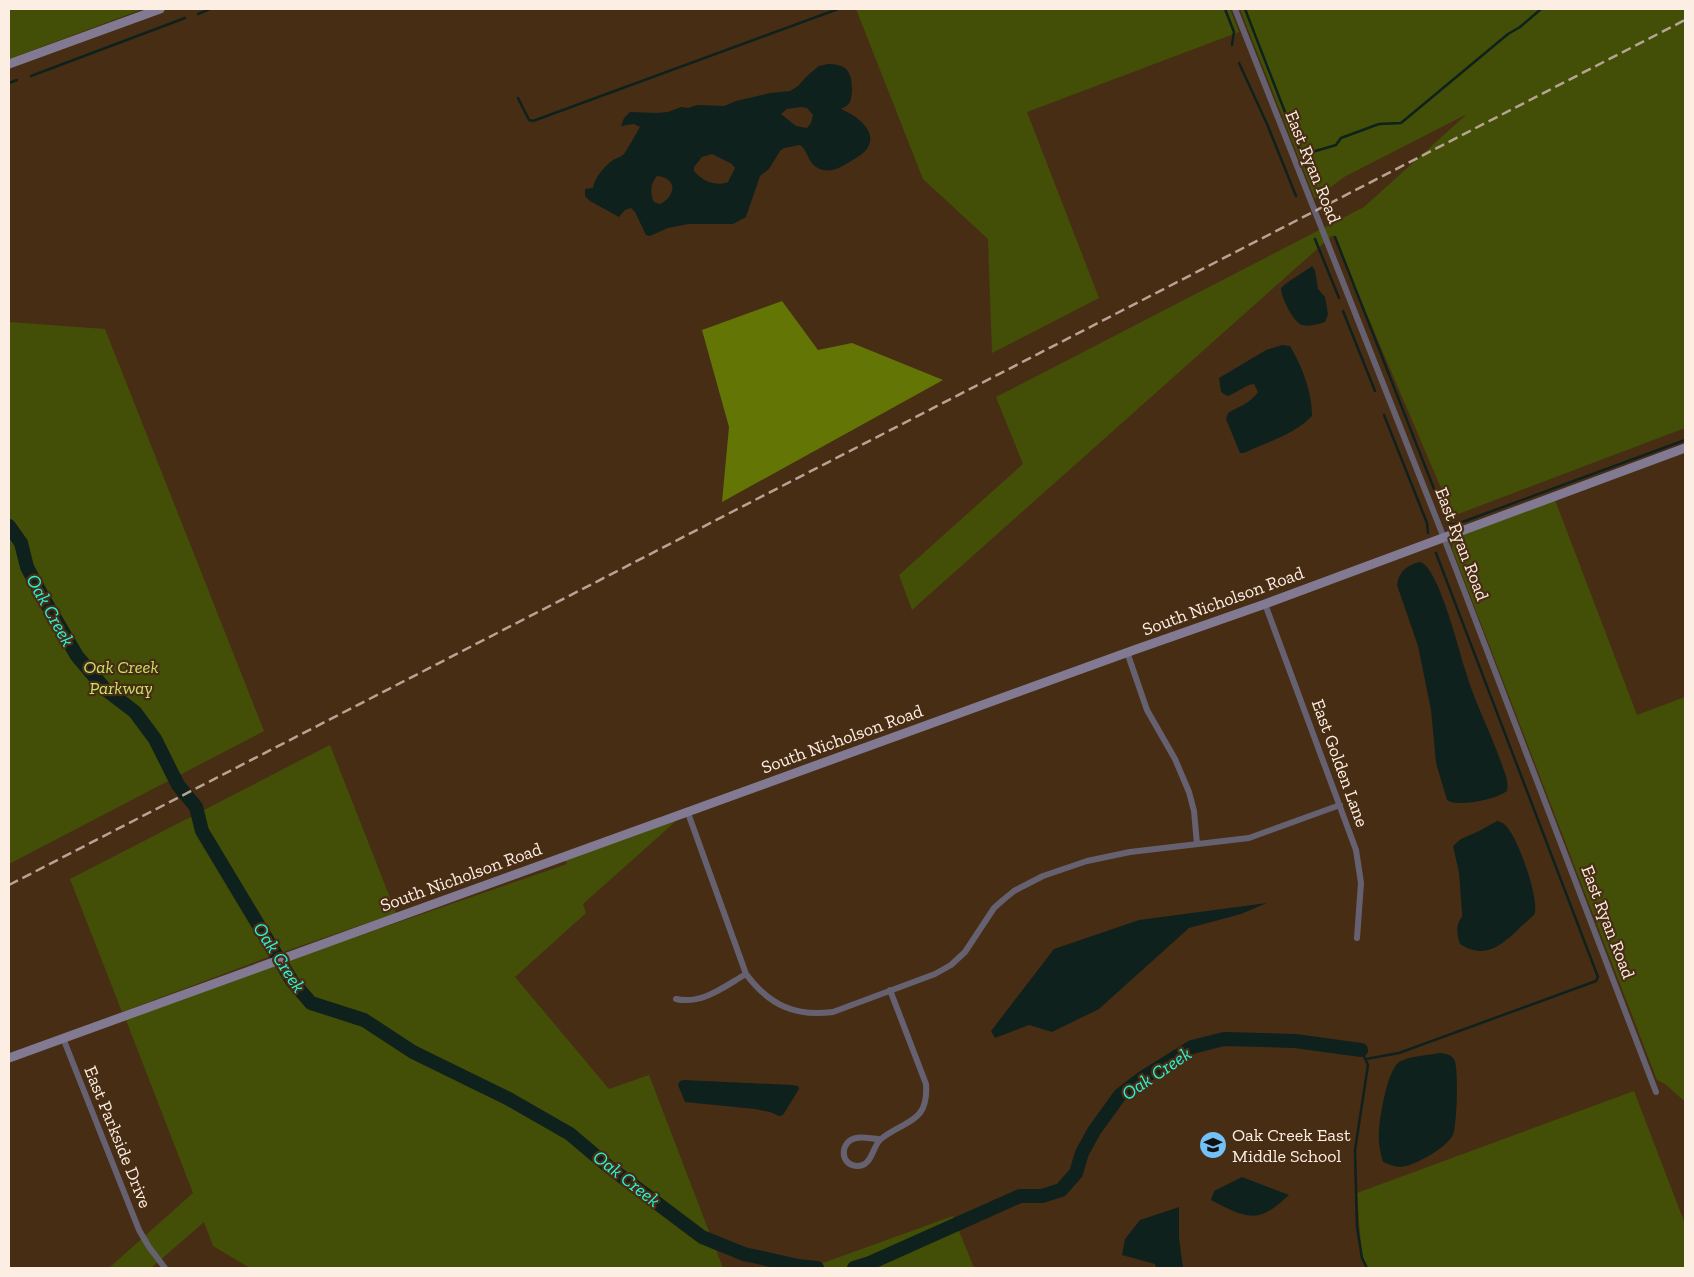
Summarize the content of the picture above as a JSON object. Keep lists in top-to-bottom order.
{
  "streets": {
    "street": [
      "East Ryan Road",
      "South Nicholson Road",
      "East Golden Lane",
      "East Parkside Drive"
    ]
  },
  "crossings": [
    ["East Ryan Road", "South Nicholson Road"],
    ["South Nicholson Road", "East Golden Lane"],
    ["South Nicholson Road", "East Parkside Drive"]
  ],
  "water": ["Oak Creek"],
  "parks": ["Oak Creek Parkway"],
  "places": {
    "school or university": ["Oak Creek East Middle School"]
  }
}
